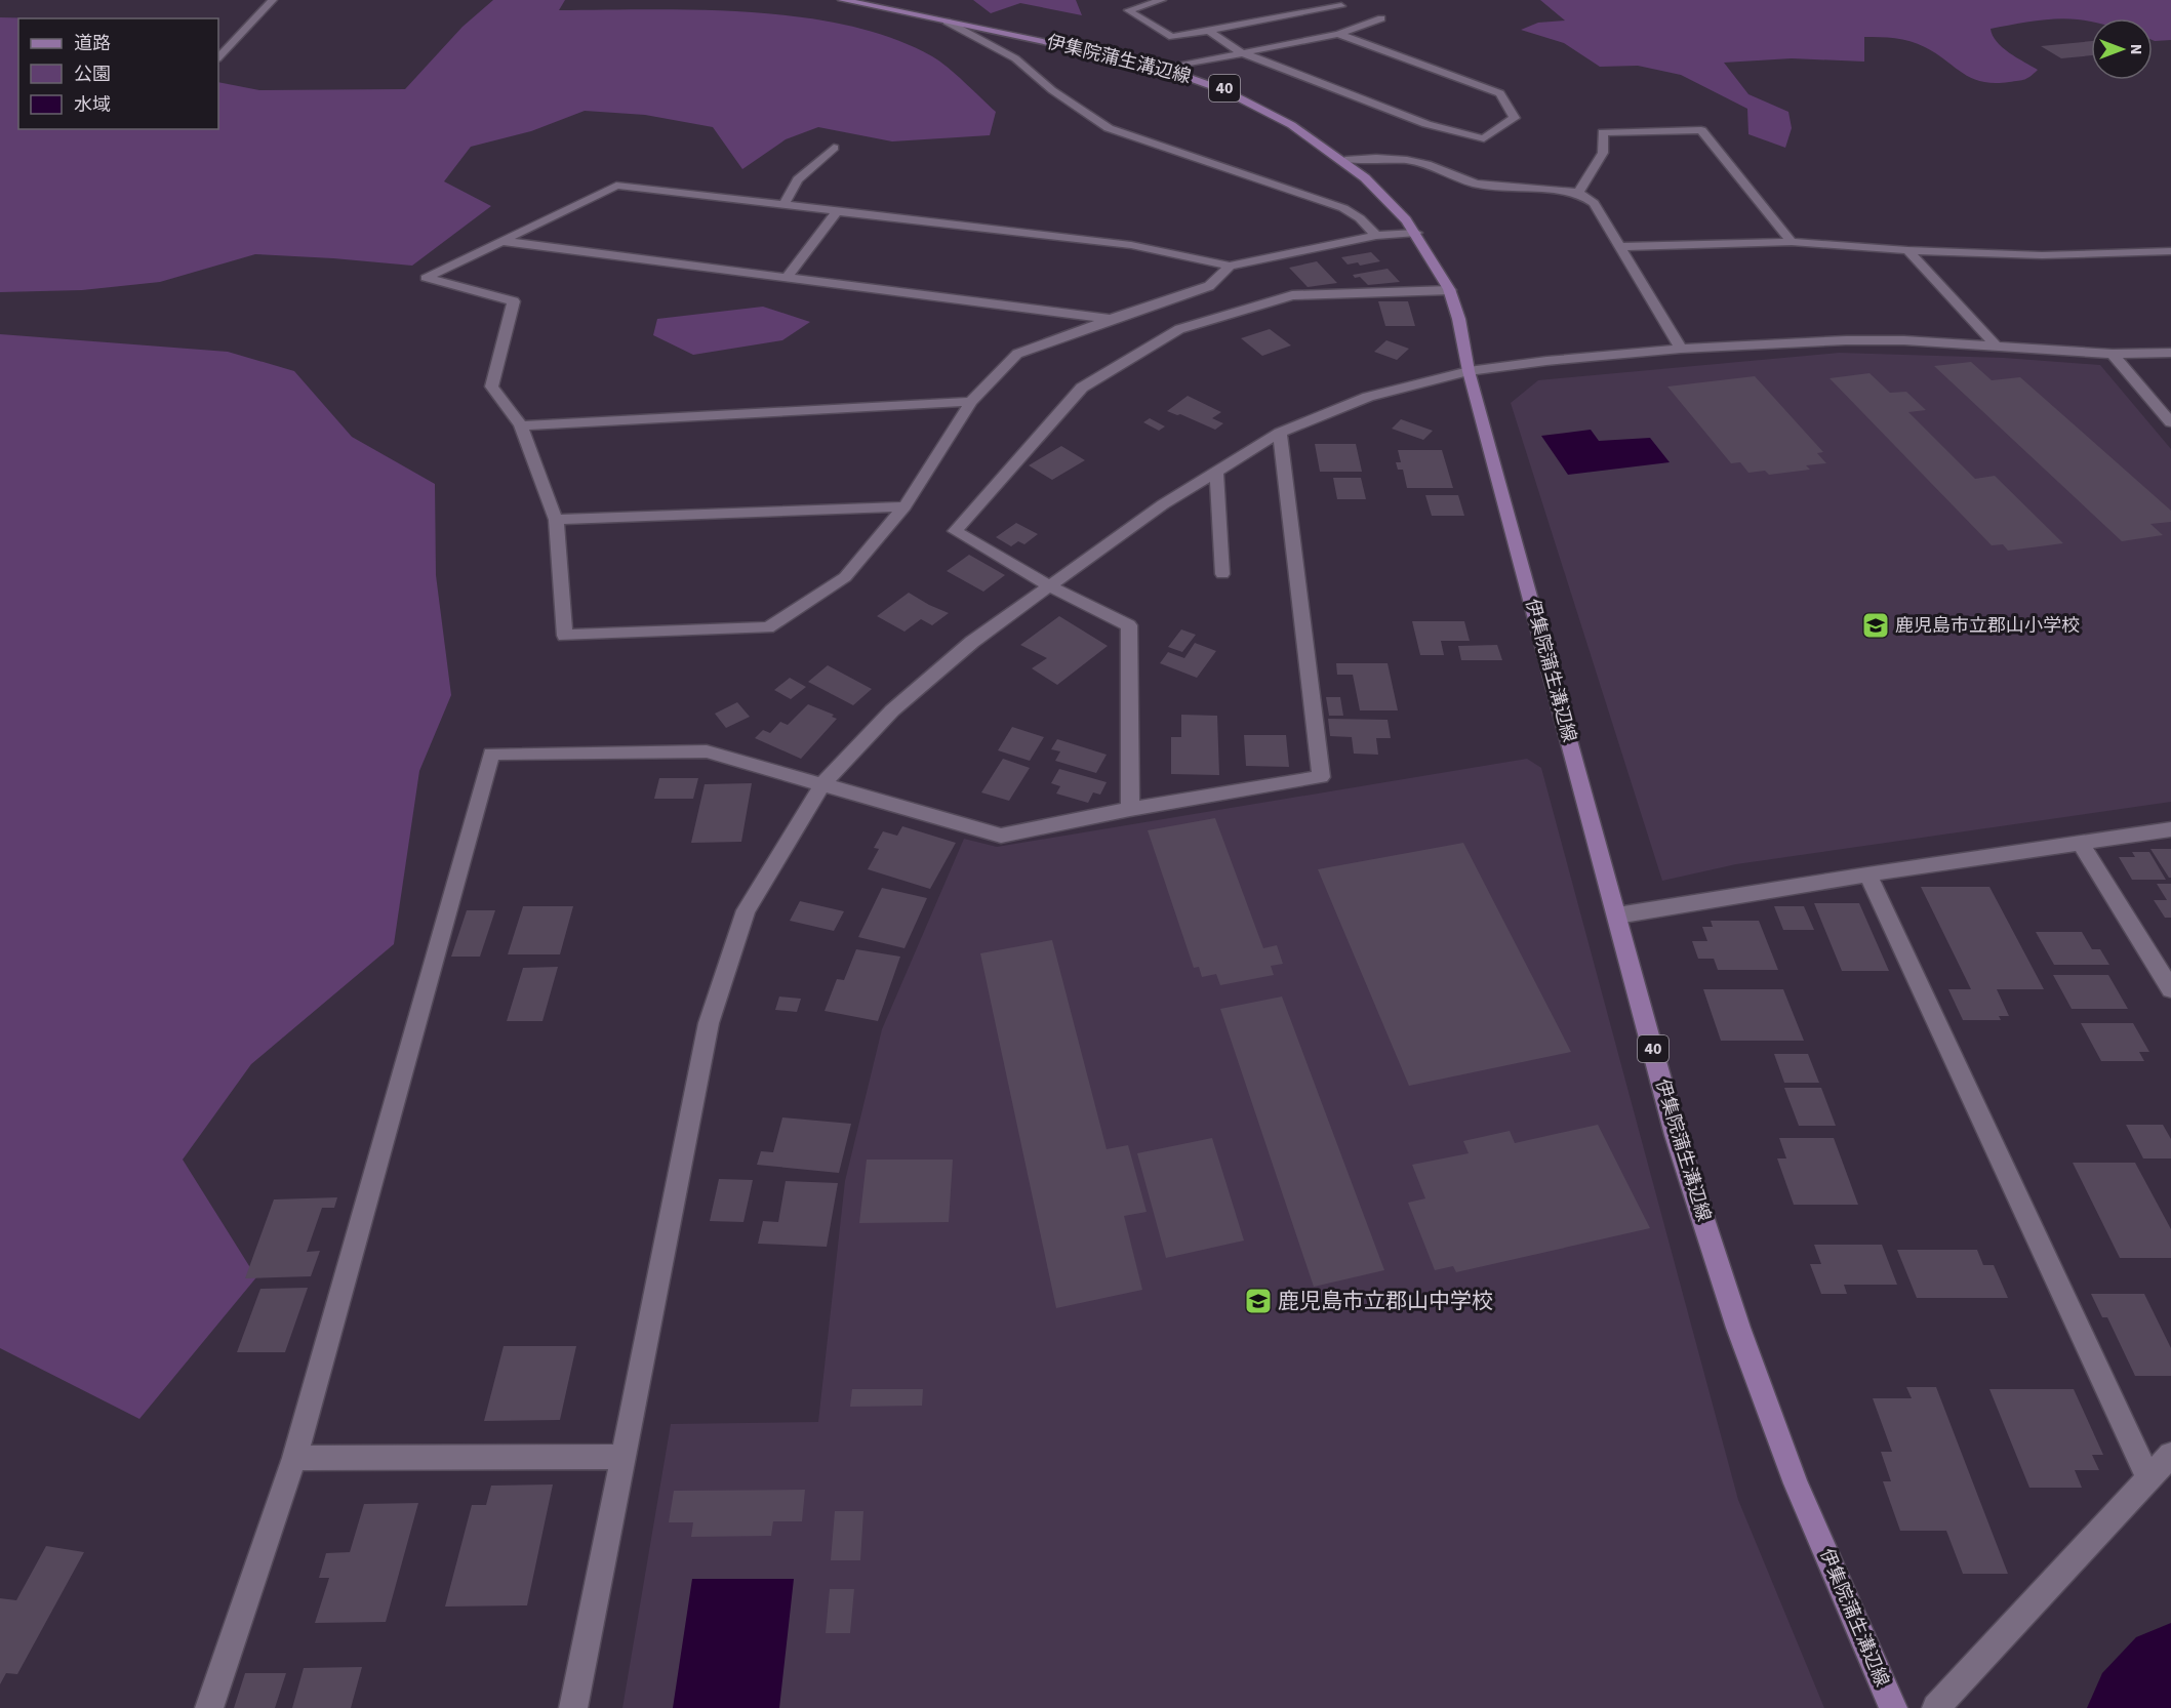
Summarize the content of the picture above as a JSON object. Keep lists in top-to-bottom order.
{
  "streets": {
    "main road": ["伊集院蒲生溝辺線", "40"]
  },
  "places": {
    "school or university": ["鹿児島市立郡山小学校", "鹿児島市立郡山中学校"]
  },
  "legend": ["道路", "公園", "水域"],
  "north": "right"
}
